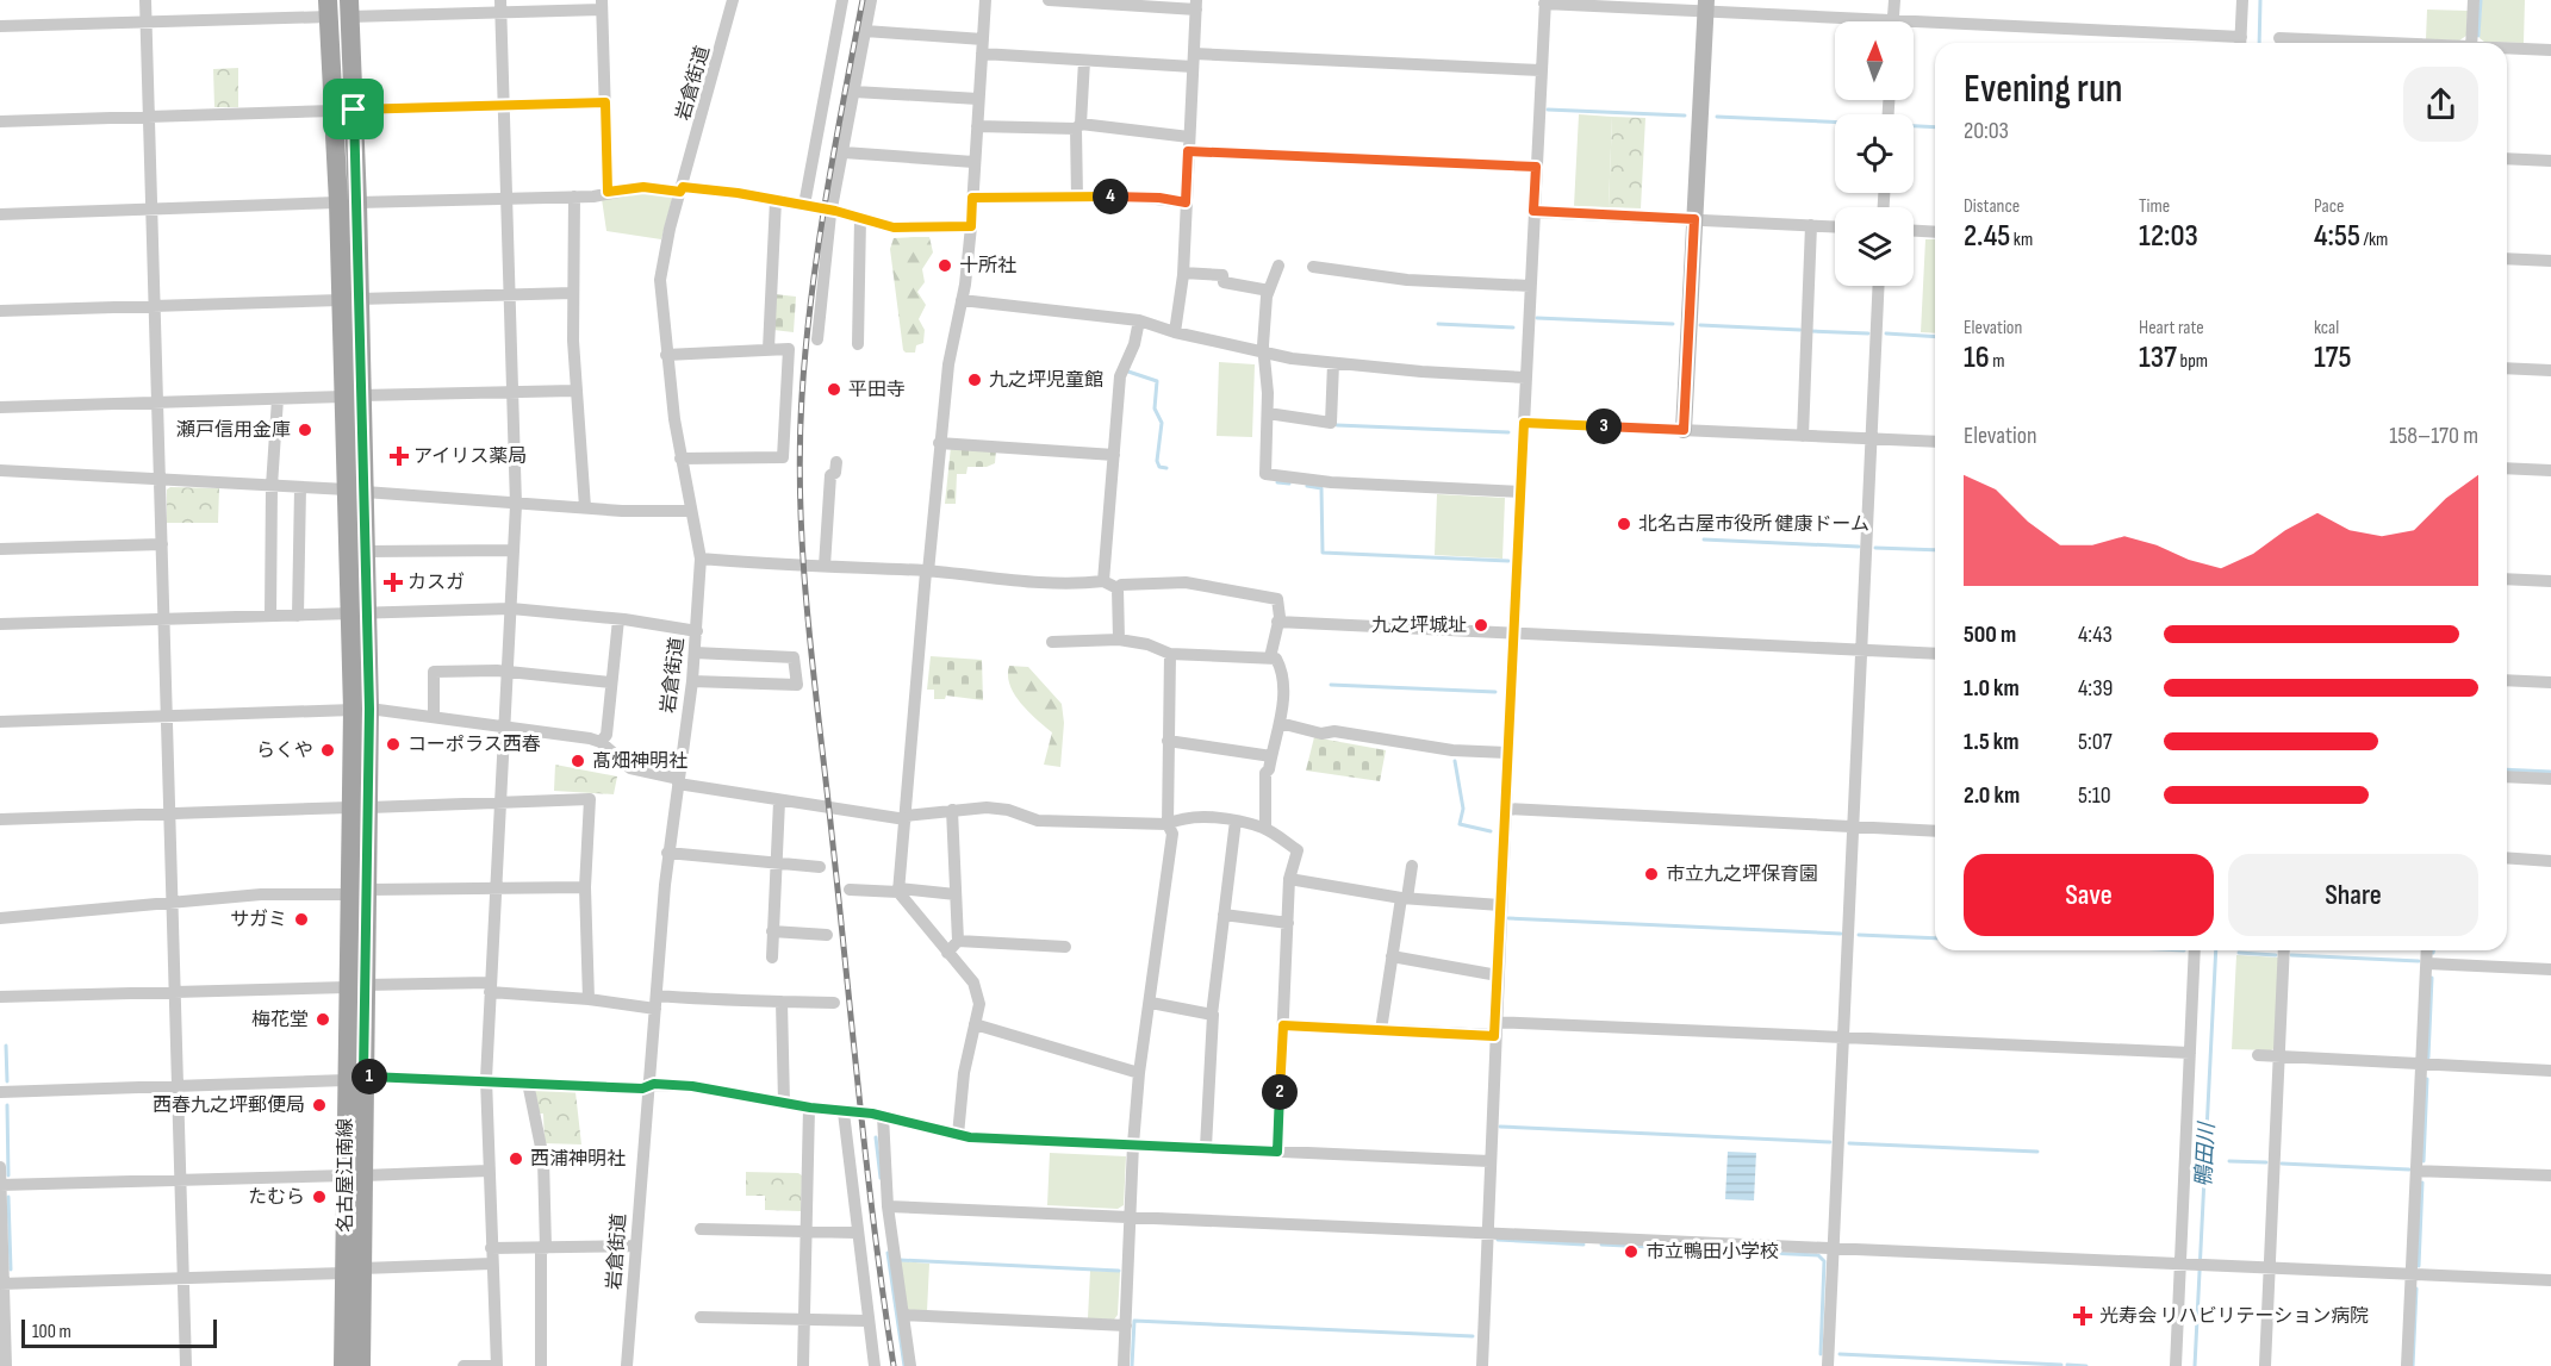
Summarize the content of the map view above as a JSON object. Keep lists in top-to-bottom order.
{
  "streets": {
    "main road": ["名古屋江南線"],
    "street": ["岩倉街道"]
  },
  "water": ["鴨田川"],
  "places": {
    "other": [
      "十所社",
      "九之坪児童館",
      "平田寺",
      "瀬戸信用金庫",
      "北名古屋市役所 健康ドーム",
      "九之坪城址",
      "コーポラス西春",
      "らくや",
      "髙畑神明社",
      "市立九之坪保育園",
      "サガミ",
      "梅花堂",
      "西春九之坪郵便局",
      "西浦神明社",
      "たむら",
      "市立鴨田小学校"
    ],
    "health": ["アイリス薬局", "カスガ", "光寿会 リハビリテーション病院"]
  },
  "scale_bar": "100 m",
  "north": "top",
  "page": {
    "heading": ["Evening run", "20:03"],
    "stats": [
      ["Distance", "2.45 km"],
      ["Time", "12:03"],
      ["Pace", "4:55 /km"],
      ["Elevation", "16 m"],
      ["Heart rate", "137 bpm"],
      ["kcal", "175"]
    ],
    "pins": [
      "4",
      "3",
      "1",
      "2"
    ],
    "chart": ["Elevation", "158–170 m"],
    "list": [
      {
        "name": "500 m",
        "note": "4:43"
      },
      {
        "name": "1.0 km",
        "note": "4:39"
      },
      {
        "name": "1.5 km",
        "note": "5:07"
      },
      {
        "name": "2.0 km",
        "note": "5:10"
      }
    ],
    "buttons": ["Save", "Share"],
    "scale": "100 m"
  }
}
